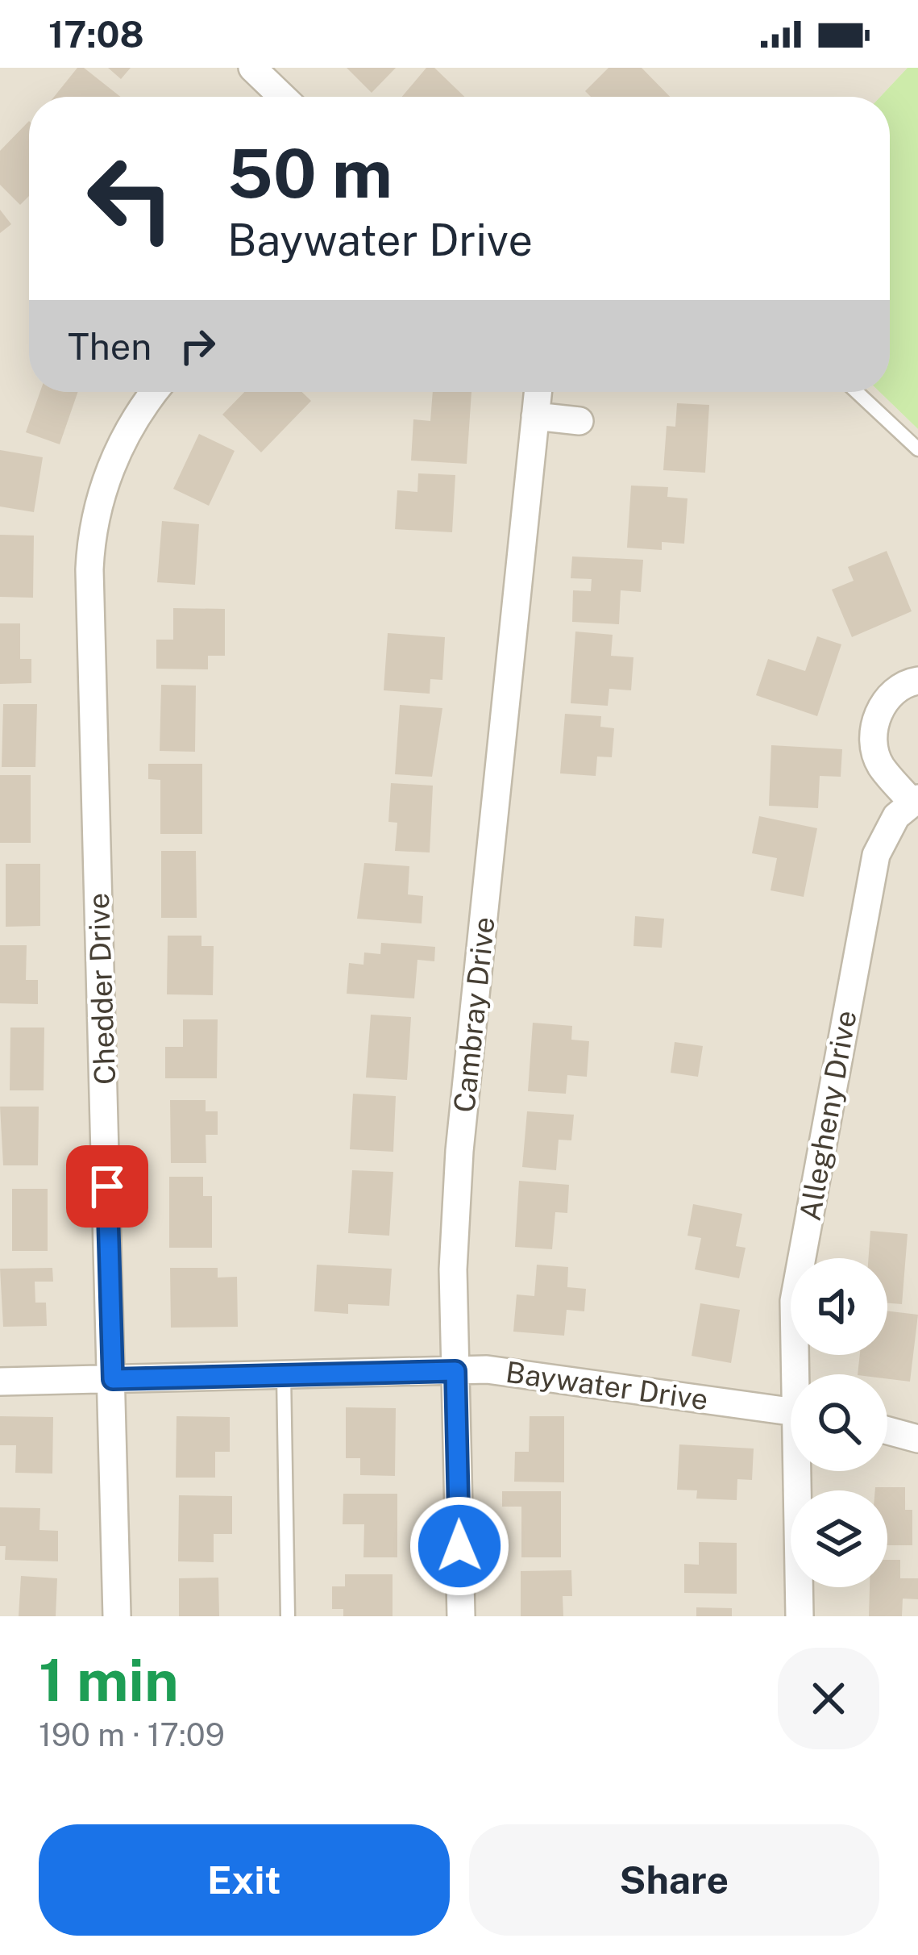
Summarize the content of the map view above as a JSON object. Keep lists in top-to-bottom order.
{
  "streets": {
    "street": [
      "Chedder Drive",
      "Cambray Drive",
      "Allegheny Drive",
      "Baywater Drive"
    ]
  },
  "crossings": [
    ["Chedder Drive", "Baywater Drive"],
    ["Cambray Drive", "Baywater Drive"]
  ],
  "page": {
    "status": "17:08",
    "turn": ["50 m", "Baywater Drive"],
    "then": "Then",
    "heading": ["1 min", "190 m · 17:09"],
    "buttons": ["Exit", "Share"]
  }
}
